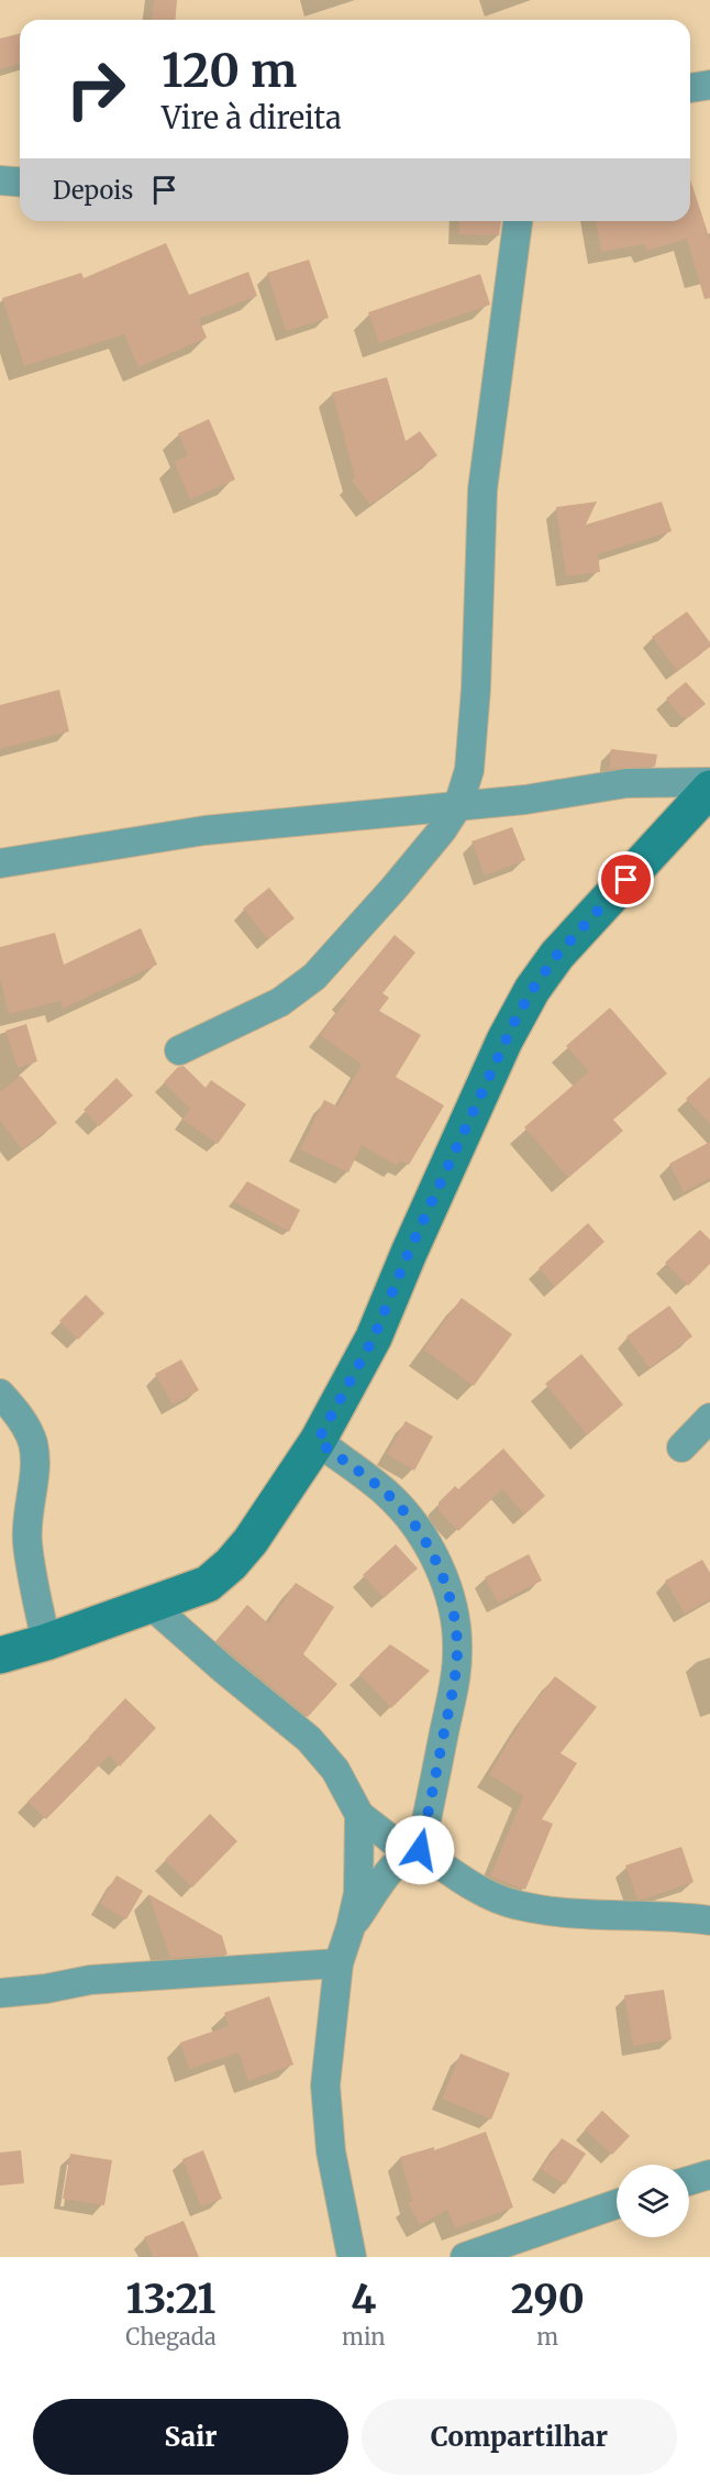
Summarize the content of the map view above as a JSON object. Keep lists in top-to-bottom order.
{
  "page": {
    "turn": ["120 m", "Vire à direita"],
    "then": "Depois",
    "eta": [
      "13:21",
      "Chegada",
      "4",
      "min",
      "290",
      "m"
    ],
    "buttons": ["Sair", "Compartilhar"]
  }
}
